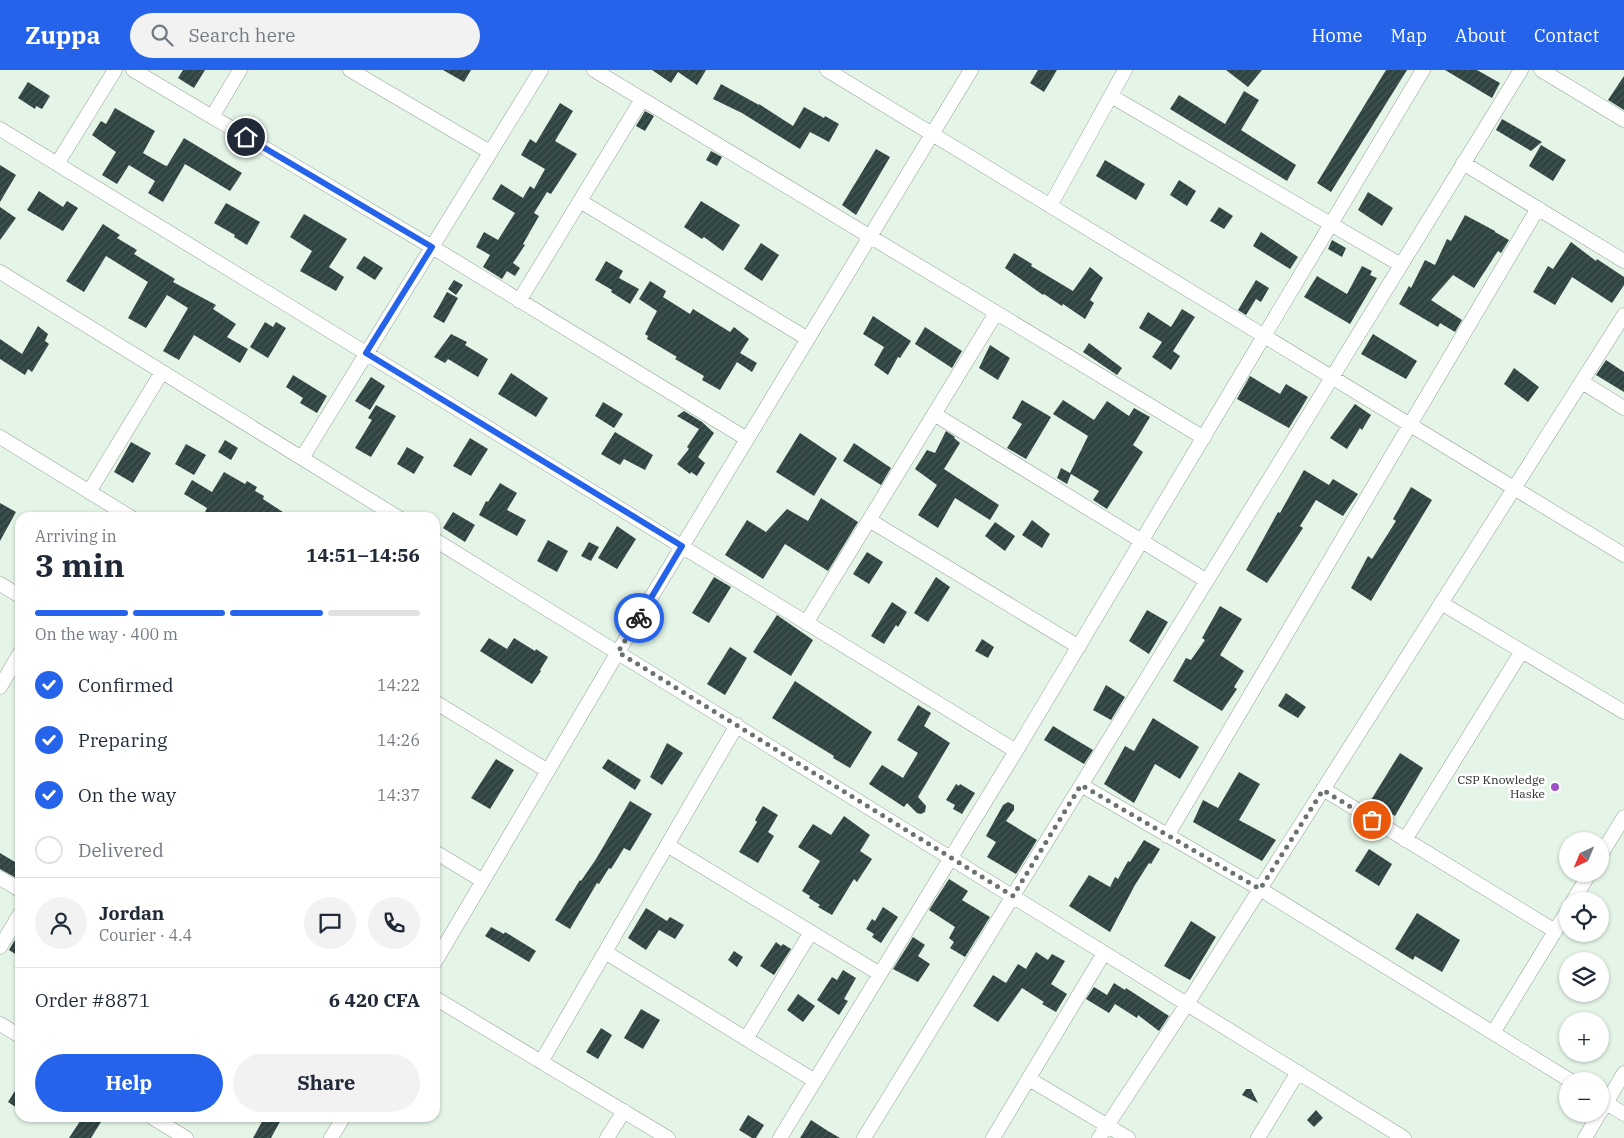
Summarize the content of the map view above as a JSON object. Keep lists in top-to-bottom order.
{
  "places": ["CSP Knowledge Haske"],
  "north": "bottom left",
  "page": {
    "header": "Zuppa",
    "search": "Search here",
    "nav": [
      "Home",
      "Map",
      "About",
      "Contact"
    ],
    "heading": ["3 min", "Arriving in", "14:51–14:56"],
    "panel": [
      "Jordan",
      "Courier · 4.4",
      "Order #8871",
      "6 420 CFA"
    ],
    "bar": "On the way · 400 m",
    "list": [
      ["Confirmed", "14:22"],
      ["Preparing", "14:26"],
      ["On the way", "14:37"],
      "Delivered"
    ],
    "map_buttons": ["+", "−"],
    "buttons": ["Help", "Share"]
  }
}
